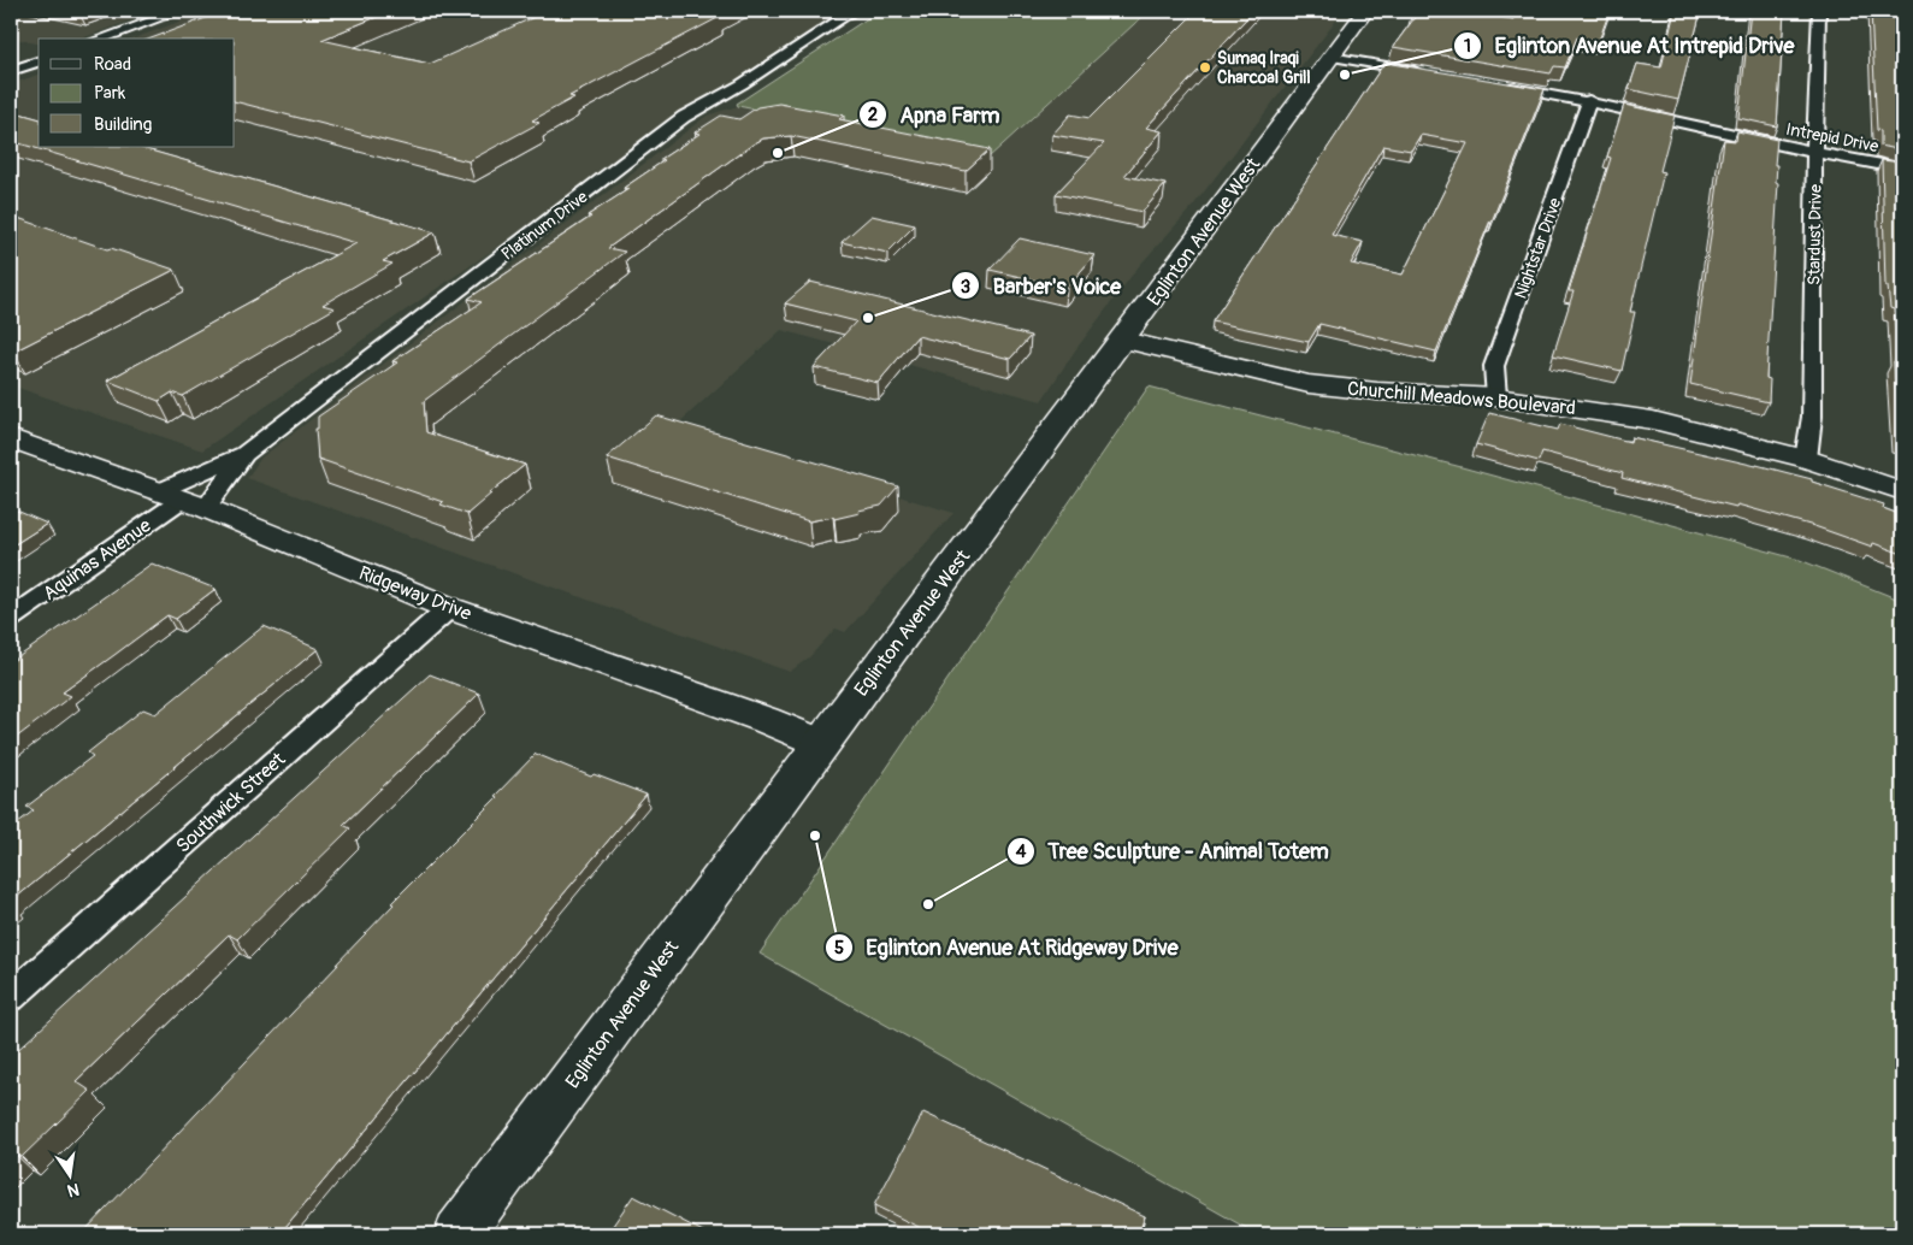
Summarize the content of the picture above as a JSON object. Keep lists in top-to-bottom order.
{
  "streets": {
    "main road": ["Eglinton Avenue West", "Churchill Meadows Boulevard", "Ridgeway Drive"],
    "street": [
      "Intrepid Drive",
      "Platinum Drive",
      "Stardust Drive",
      "Nightstar Drive",
      "Aquinas Avenue",
      "Southwick Street"
    ]
  },
  "crossings": [
    ["Intrepid Drive", "Stardust Drive"],
    ["Intrepid Drive", "Nightstar Drive"],
    ["Platinum Drive", "Aquinas Avenue"],
    ["Platinum Drive", "Ridgeway Drive"],
    ["Eglinton Avenue West", "Churchill Meadows Boulevard"],
    ["Eglinton Avenue West", "Ridgeway Drive"],
    ["Stardust Drive", "Churchill Meadows Boulevard"],
    ["Nightstar Drive", "Churchill Meadows Boulevard"],
    ["Aquinas Avenue", "Ridgeway Drive"],
    ["Ridgeway Drive", "Southwick Street"]
  ],
  "places": [
    "Sumaq Iraqi Charcoal Grill",
    "Eglinton Avenue At Intrepid Drive",
    "Apna Farm",
    "Barber's Voice",
    "Eglinton Avenue At Ridgeway Drive",
    "Tree Sculpture - Animal Totem"
  ],
  "legend": ["Road", "Park", "Building"],
  "north": "bottom"
}
